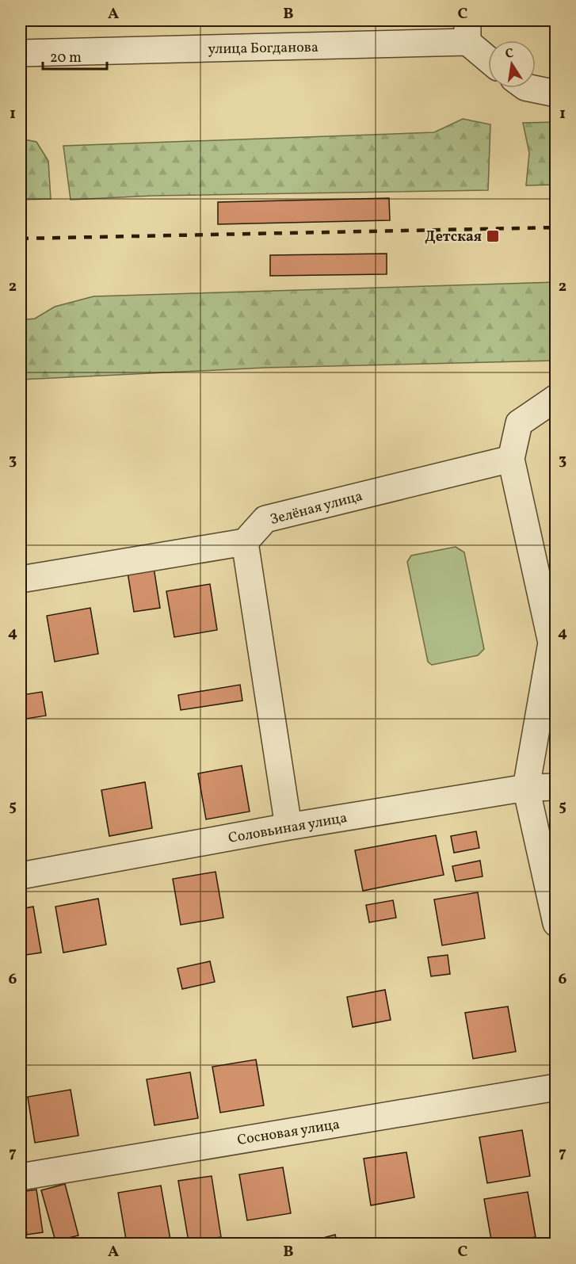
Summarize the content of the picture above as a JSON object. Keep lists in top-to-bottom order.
{
  "streets": {
    "street": [
      "улица Богданова",
      "Зелёная улица",
      "Соловьиная улица",
      "Сосновая улица"
    ]
  },
  "places": {
    "transit": ["Детская"]
  },
  "scale_bar": "20 m",
  "north": "top",
  "grid": {
    "columns": ["A", "B", "C"],
    "rows": [
      "1",
      "2",
      "3",
      "4",
      "5",
      "6",
      "7"
    ]
  }
}
